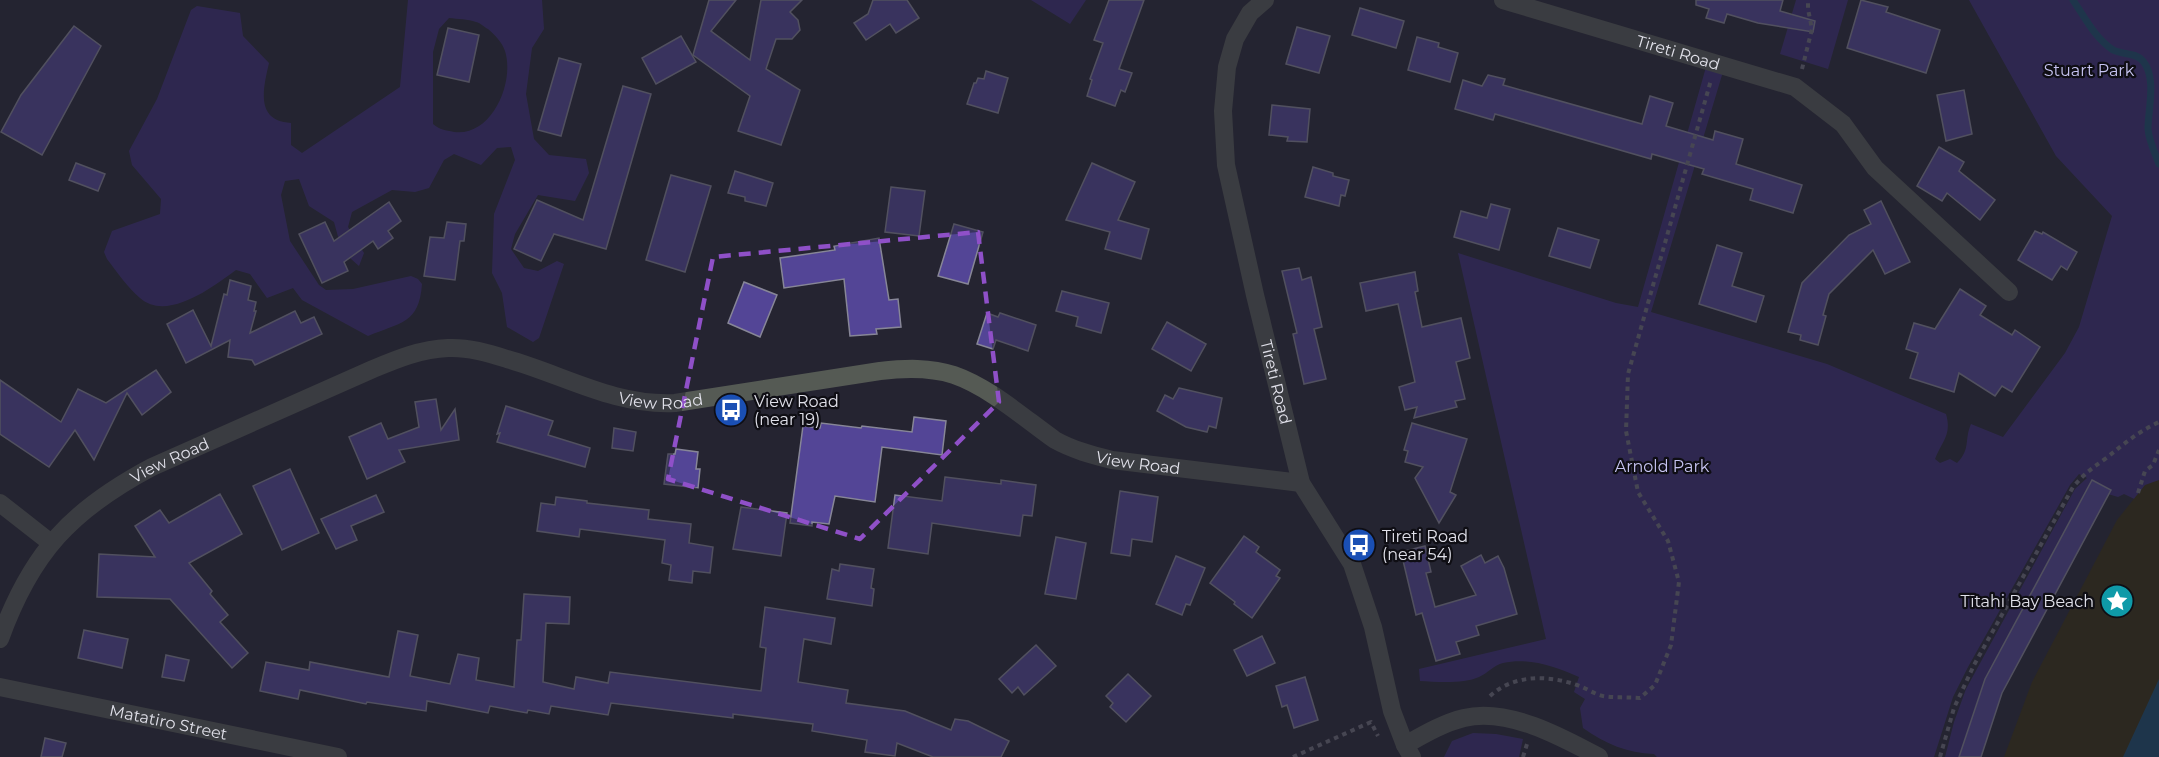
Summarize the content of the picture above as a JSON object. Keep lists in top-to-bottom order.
{
  "streets": {
    "street": ["Tireti Road", "View Road", "Matatiro Street"]
  },
  "crossings": [
    ["Tireti Road", "View Road"]
  ],
  "parks": ["Stuart Park", "Arnold Park"],
  "places": {
    "bus stop": ["View Road (near 19)", "Tireti Road (near 54)"],
    "place": ["Tītahi Bay Beach"]
  }
}
